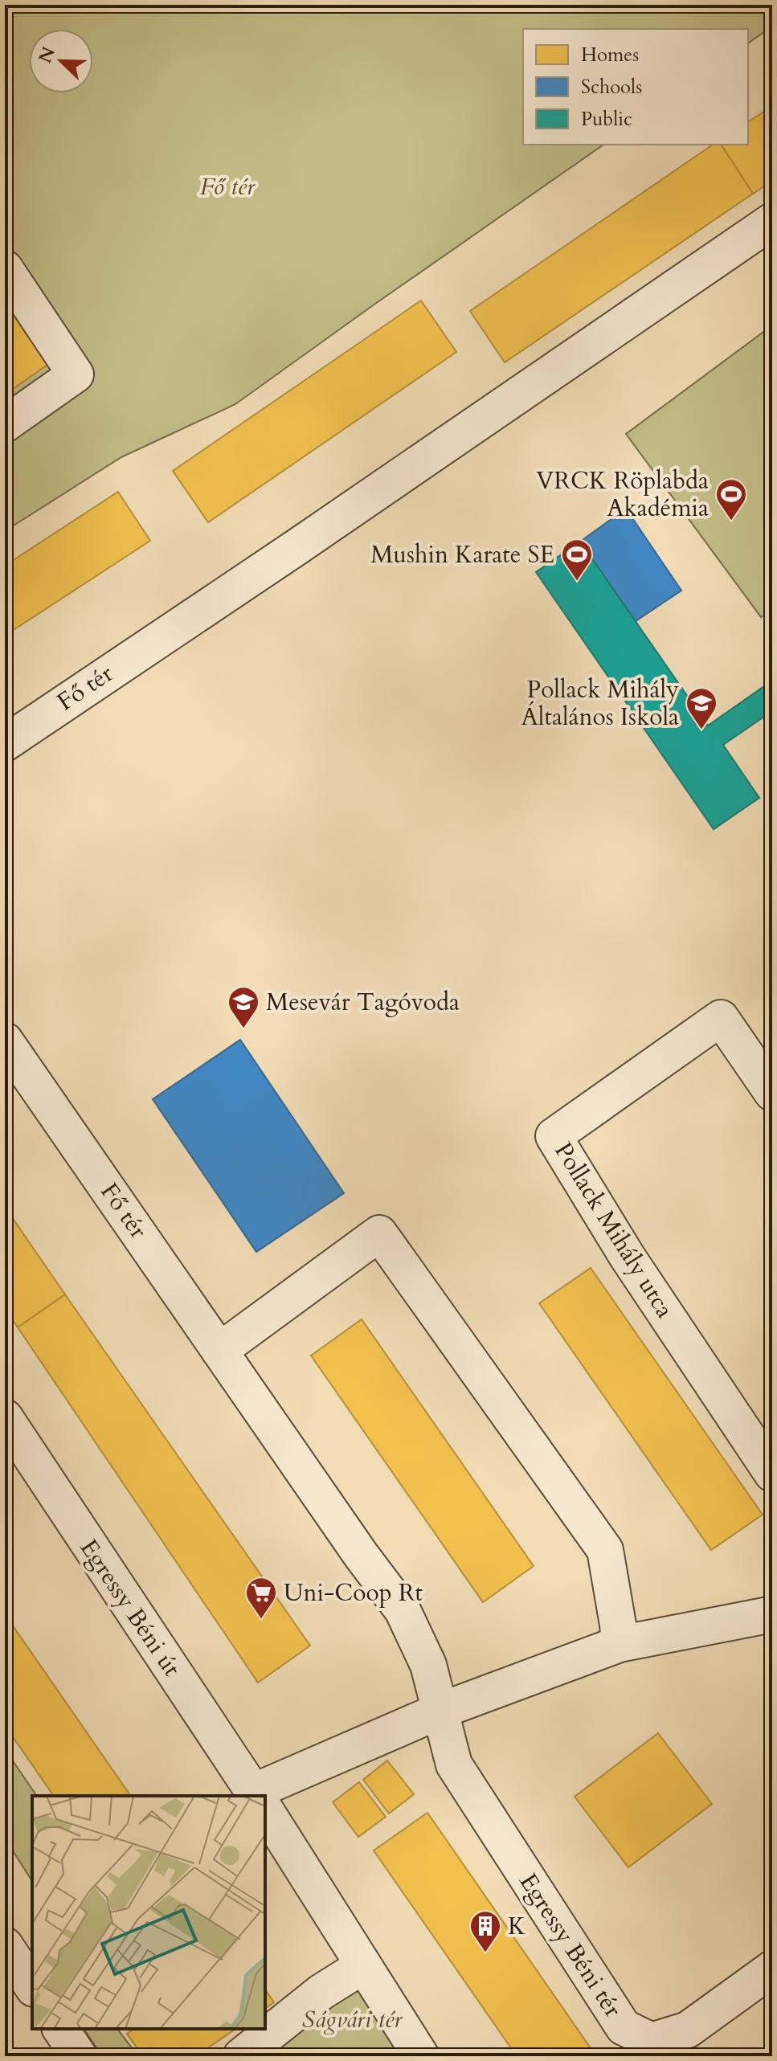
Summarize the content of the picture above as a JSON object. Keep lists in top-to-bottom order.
{
  "streets": {
    "street": [
      "Fő tér",
      "Pollack Mihály utca",
      "Egressy Béni út",
      "Egressy Béni tér"
    ]
  },
  "parks": ["Fő tér", "Ságvári tér"],
  "places": {
    "sports": ["VRCK Röplabda Akadémia", "Mushin Karate SE"],
    "school or university": ["Pollack Mihály Általános Iskola", "Mesevár Tagóvoda"],
    "supermarket": ["Uni-Coop Rt"],
    "building": ["K"]
  },
  "legend": ["Homes", "Schools", "Public"],
  "north": "top left"
}
